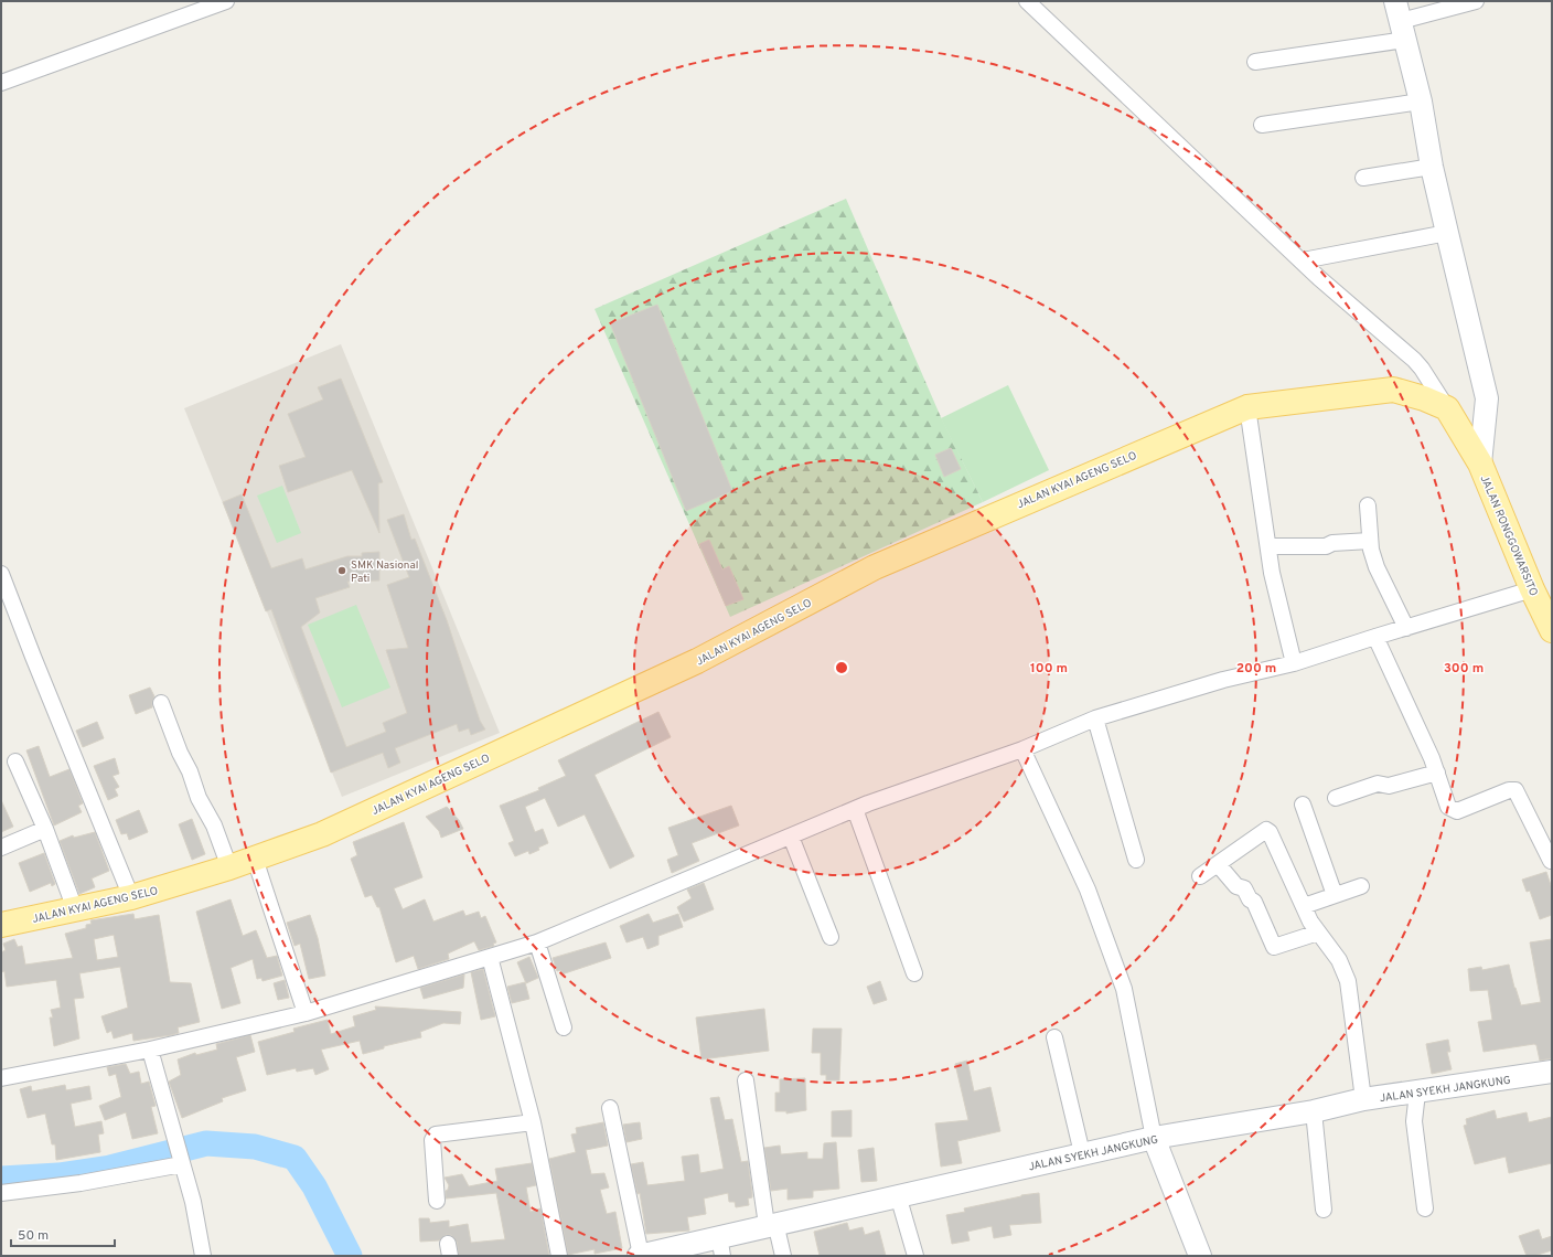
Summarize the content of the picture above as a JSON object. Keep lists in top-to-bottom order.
{
  "streets": {
    "main road": ["JALAN KYAI AGENG SELO", "JALAN RONGGOWARSITO", "JALAN SYEKH JANGKUNG"]
  },
  "places": ["SMK Nasional Pati"],
  "scale_bar": "50 m",
  "rings": ["100 m", "200 m", "300 m"]
}
